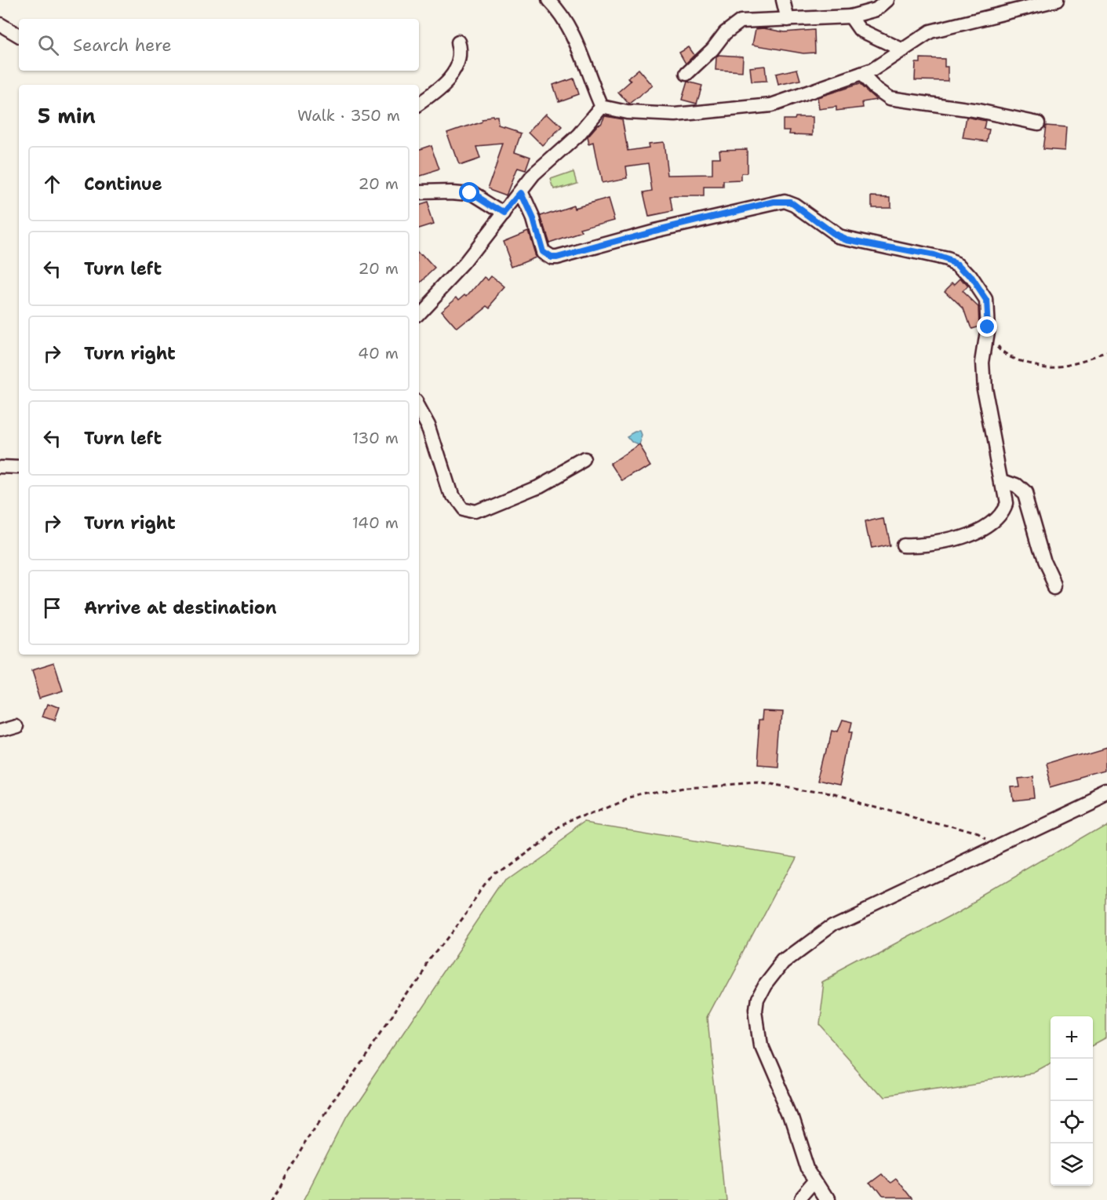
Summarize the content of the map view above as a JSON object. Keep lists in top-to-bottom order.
{
  "page": {
    "search": "Search here",
    "heading": ["5 min", "Walk · 350 m"],
    "list": [
      ["Continue", "20 m"],
      ["Turn left", "20 m"],
      ["Turn right", "40 m"],
      ["Turn left", "130 m"],
      ["Turn right", "140 m"],
      "Arrive at destination"
    ],
    "map_buttons": ["+", "−"]
  }
}
